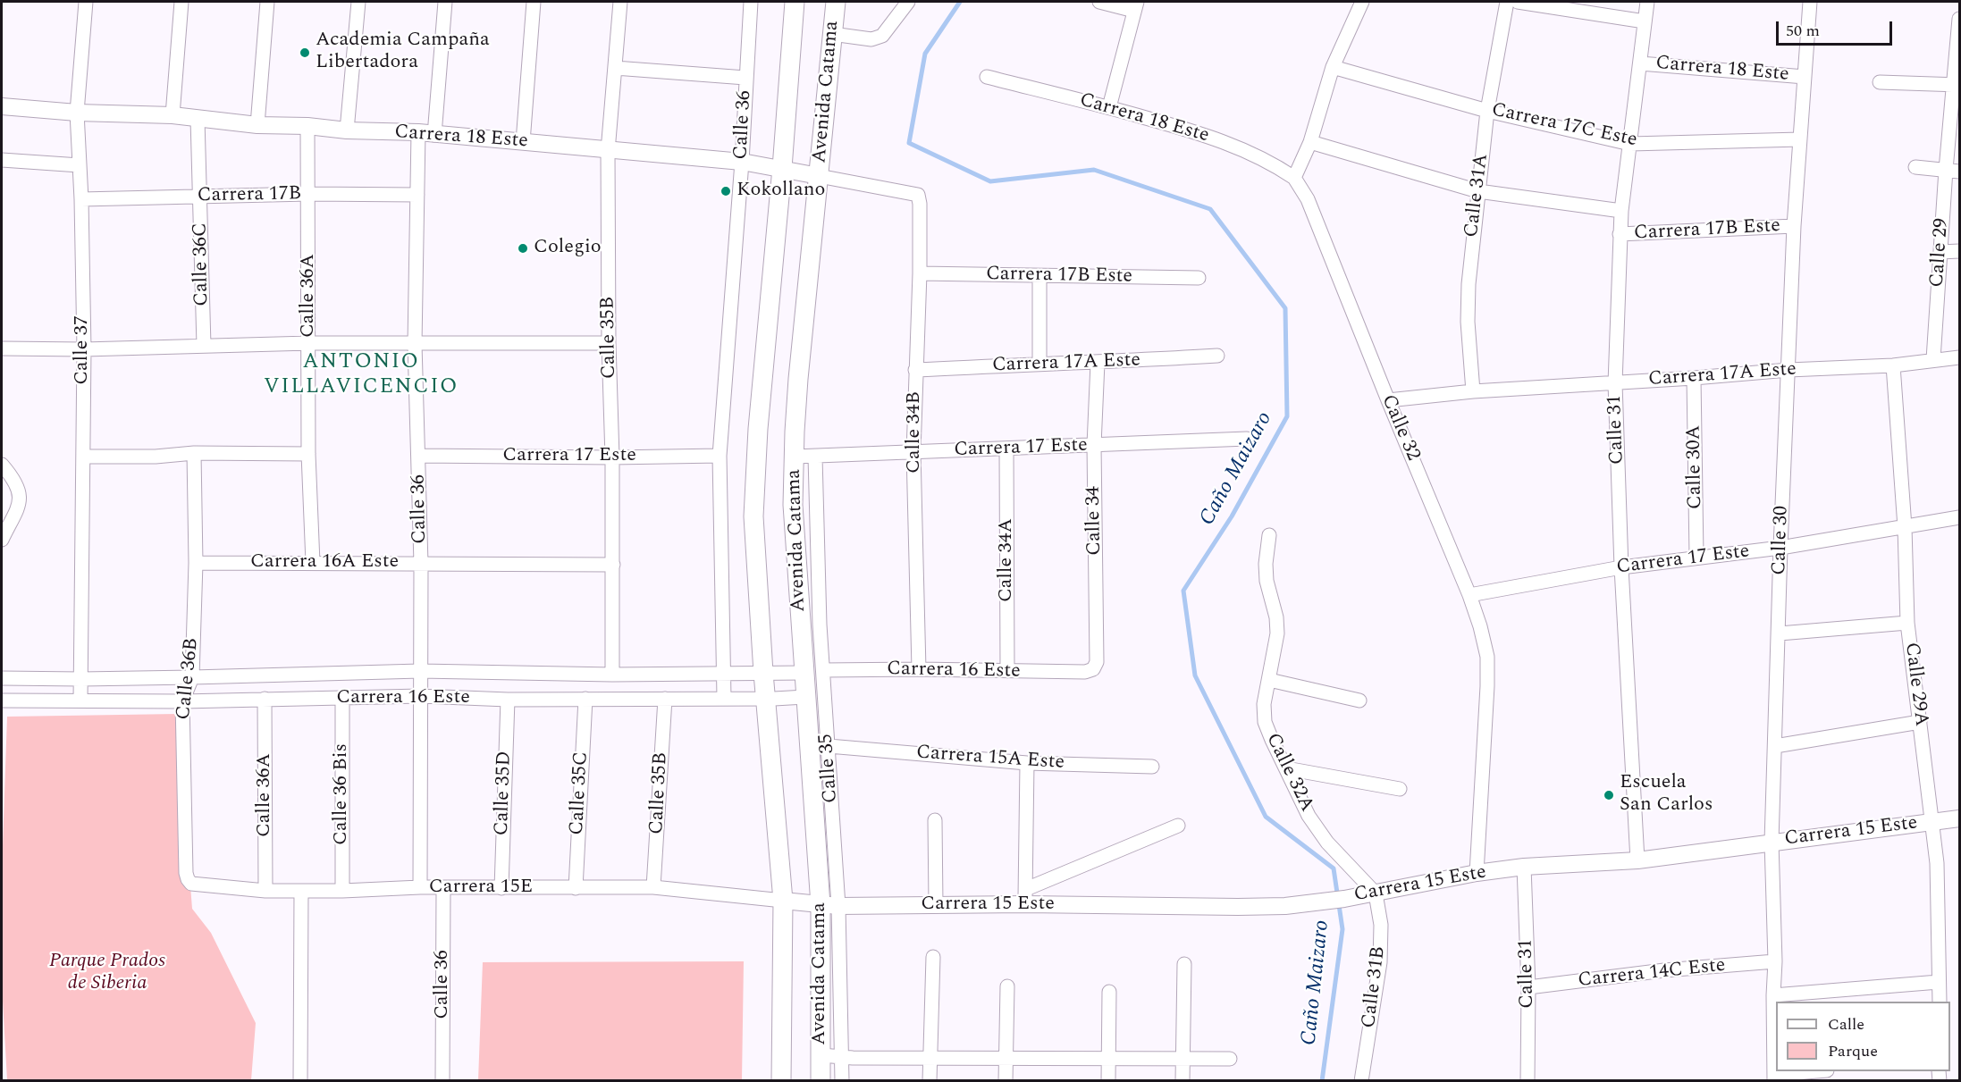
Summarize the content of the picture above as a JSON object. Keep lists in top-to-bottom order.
{
  "streets": {
    "main road": ["Avenida Catama"],
    "street": [
      "Carrera 18 Este",
      "Calle 36",
      "Carrera 17C Este",
      "Carrera 17B",
      "Calle 31A",
      "Carrera 17B Este",
      "Calle 29",
      "Calle 36C",
      "Calle 36A",
      "Calle 35B",
      "Calle 37",
      "Carrera 17A Este",
      "Calle 32",
      "Calle 31",
      "Calle 34B",
      "Carrera 17 Este",
      "Calle 30A",
      "Calle 34",
      "Calle 30",
      "Calle 34A",
      "Carrera 16A Este",
      "Carrera 16 Este",
      "Calle 36B",
      "Calle 29A",
      "Carrera 15A Este",
      "Calle 35",
      "Calle 32A",
      "Calle 35D",
      "Calle 35C",
      "Calle 36 Bis",
      "Carrera 15 Este",
      "Carrera 15E",
      "Carrera 14C Este",
      "Calle 31B"
    ]
  },
  "crossings": [
    ["Carrera 18 Este", "Avenida Catama"],
    ["Carrera 18 Este", "Calle 36"],
    ["Carrera 18 Este", "Calle 36C"],
    ["Carrera 18 Este", "Calle 36A"],
    ["Carrera 18 Este", "Calle 35B"],
    ["Carrera 18 Este", "Calle 37"],
    ["Carrera 18 Este", "Calle 32"],
    ["Carrera 18 Este", "Calle 31"],
    ["Carrera 18 Este", "Calle 34B"],
    ["Carrera 18 Este", "Calle 30"],
    ["Avenida Catama", "Carrera 17 Este"],
    ["Avenida Catama", "Carrera 16 Este"],
    ["Avenida Catama", "Calle 35"],
    ["Avenida Catama", "Carrera 15 Este"],
    ["Avenida Catama", "Carrera 15E"],
    ["Calle 36", "Carrera 17B"],
    ["Calle 36", "Carrera 17 Este"],
    ["Calle 36", "Carrera 16A Este"],
    ["Calle 36", "Carrera 16 Este"],
    ["Calle 36", "Carrera 15E"],
    ["Carrera 17C Este", "Calle 31A"],
    ["Carrera 17C Este", "Calle 31"],
    ["Carrera 17C Este", "Calle 30"],
    ["Carrera 17B", "Calle 36C"],
    ["Carrera 17B", "Calle 36A"],
    ["Carrera 17B", "Calle 37"],
    ["Calle 31A", "Carrera 17B Este"],
    ["Calle 31A", "Carrera 17A Este"],
    ["Carrera 17B Este", "Calle 31"],
    ["Carrera 17B Este", "Calle 34B"],
    ["Carrera 17B Este", "Calle 30"],
    ["Calle 29", "Carrera 17A Este"],
    ["Calle 36A", "Carrera 16A Este"],
    ["Calle 36A", "Carrera 16 Este"],
    ["Calle 36A", "Carrera 15E"],
    ["Calle 35B", "Carrera 17 Este"],
    ["Calle 35B", "Carrera 16A Este"],
    ["Calle 35B", "Carrera 16 Este"],
    ["Calle 35B", "Carrera 15E"],
    ["Calle 37", "Carrera 16 Este"],
    ["Carrera 17A Este", "Calle 32"],
    ["Carrera 17A Este", "Calle 31"],
    ["Carrera 17A Este", "Calle 34B"],
    ["Carrera 17A Este", "Calle 30A"],
    ["Carrera 17A Este", "Calle 34"],
    ["Carrera 17A Este", "Calle 30"],
    ["Carrera 17A Este", "Calle 29A"],
    ["Calle 32", "Carrera 17 Este"],
    ["Calle 32", "Carrera 15 Este"],
    ["Calle 31", "Carrera 17 Este"],
    ["Calle 31", "Carrera 15 Este"],
    ["Calle 31", "Carrera 14C Este"],
    ["Calle 34B", "Carrera 17 Este"],
    ["Calle 34B", "Carrera 16 Este"],
    ["Carrera 17 Este", "Calle 30A"],
    ["Carrera 17 Este", "Calle 34"],
    ["Carrera 17 Este", "Calle 30"],
    ["Carrera 17 Este", "Calle 34A"],
    ["Carrera 17 Este", "Calle 29A"],
    ["Carrera 17 Este", "Calle 35"],
    ["Calle 34", "Carrera 16 Este"],
    ["Calle 30", "Carrera 15 Este"],
    ["Calle 30", "Carrera 14C Este"],
    ["Calle 34A", "Carrera 16 Este"],
    ["Carrera 16A Este", "Calle 36B"],
    ["Carrera 16 Este", "Calle 36B"],
    ["Carrera 16 Este", "Calle 35"],
    ["Carrera 16 Este", "Calle 35D"],
    ["Carrera 16 Este", "Calle 35C"],
    ["Carrera 16 Este", "Calle 36 Bis"],
    ["Calle 36B", "Carrera 15E"],
    ["Calle 29A", "Carrera 15 Este"],
    ["Carrera 15A Este", "Calle 35"],
    ["Calle 35", "Carrera 15 Este"],
    ["Calle 32A", "Carrera 15 Este"],
    ["Calle 32A", "Calle 31B"],
    ["Calle 35D", "Carrera 15E"],
    ["Calle 35C", "Carrera 15E"],
    ["Calle 36 Bis", "Carrera 15E"],
    ["Carrera 15 Este", "Carrera 15E"],
    ["Carrera 15 Este", "Calle 31B"]
  ],
  "districts": ["ANTONIO VILLAVICENCIO"],
  "water": ["Caño Maizaro"],
  "parks": ["Parque Prados de Siberia"],
  "places": [
    "Academia Campaña Libertadora",
    "Kokollano",
    "Colegio",
    "Escuela San Carlos"
  ],
  "legend": ["Calle", "Parque"],
  "scale_bar": "50 m"
}
